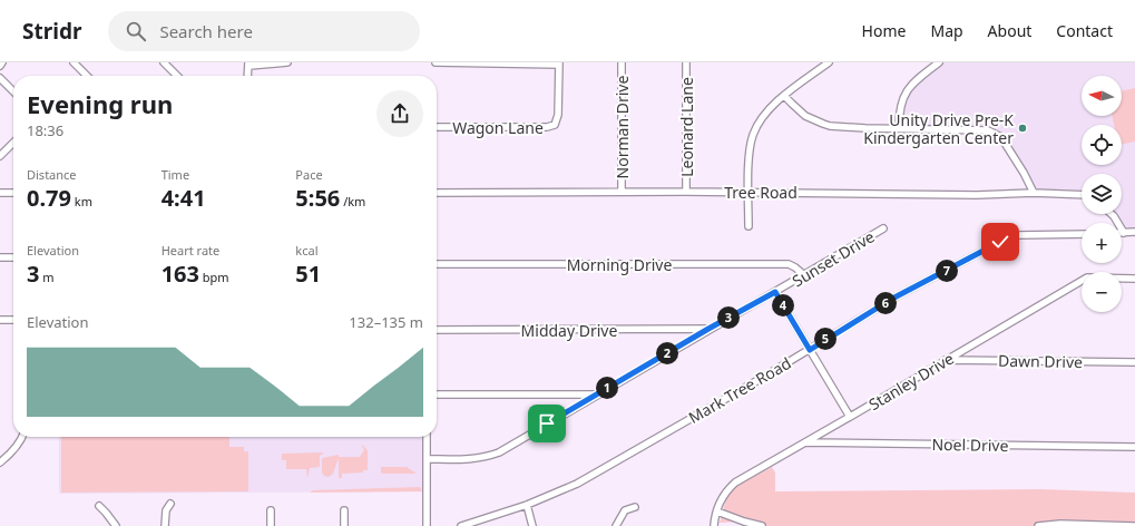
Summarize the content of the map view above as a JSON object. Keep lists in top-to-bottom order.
{
  "streets": {
    "street": [
      "Wagon Lane",
      "Norman Drive",
      "Leonard Lane",
      "Tree Road",
      "Sunset Drive",
      "Morning Drive",
      "Midday Drive",
      "Dawn Drive",
      "Stanley Drive",
      "Mark Tree Road",
      "Noel Drive"
    ]
  },
  "crossings": [
    ["Norman Drive", "Tree Road"],
    ["Leonard Lane", "Tree Road"],
    ["Sunset Drive", "Morning Drive"],
    ["Sunset Drive", "Midday Drive"],
    ["Dawn Drive", "Stanley Drive"],
    ["Stanley Drive", "Noel Drive"]
  ],
  "places": ["Unity Drive Pre-K Kindergarten Center"],
  "north": "left",
  "page": {
    "header": "Stridr",
    "search": "Search here",
    "nav": [
      "Home",
      "Map",
      "About",
      "Contact"
    ],
    "map_buttons": ["+", "−"],
    "heading": ["Evening run", "18:36"],
    "stats": [
      ["Distance", "0.79 km"],
      ["Time", "4:41"],
      ["Pace", "5:56 /km"],
      ["Elevation", "3 m"],
      ["Heart rate", "163 bpm"],
      ["kcal", "51"]
    ],
    "pins": [
      "7",
      "6",
      "4",
      "3",
      "5",
      "2",
      "1"
    ],
    "chart": ["Elevation", "132–135 m"]
  }
}
